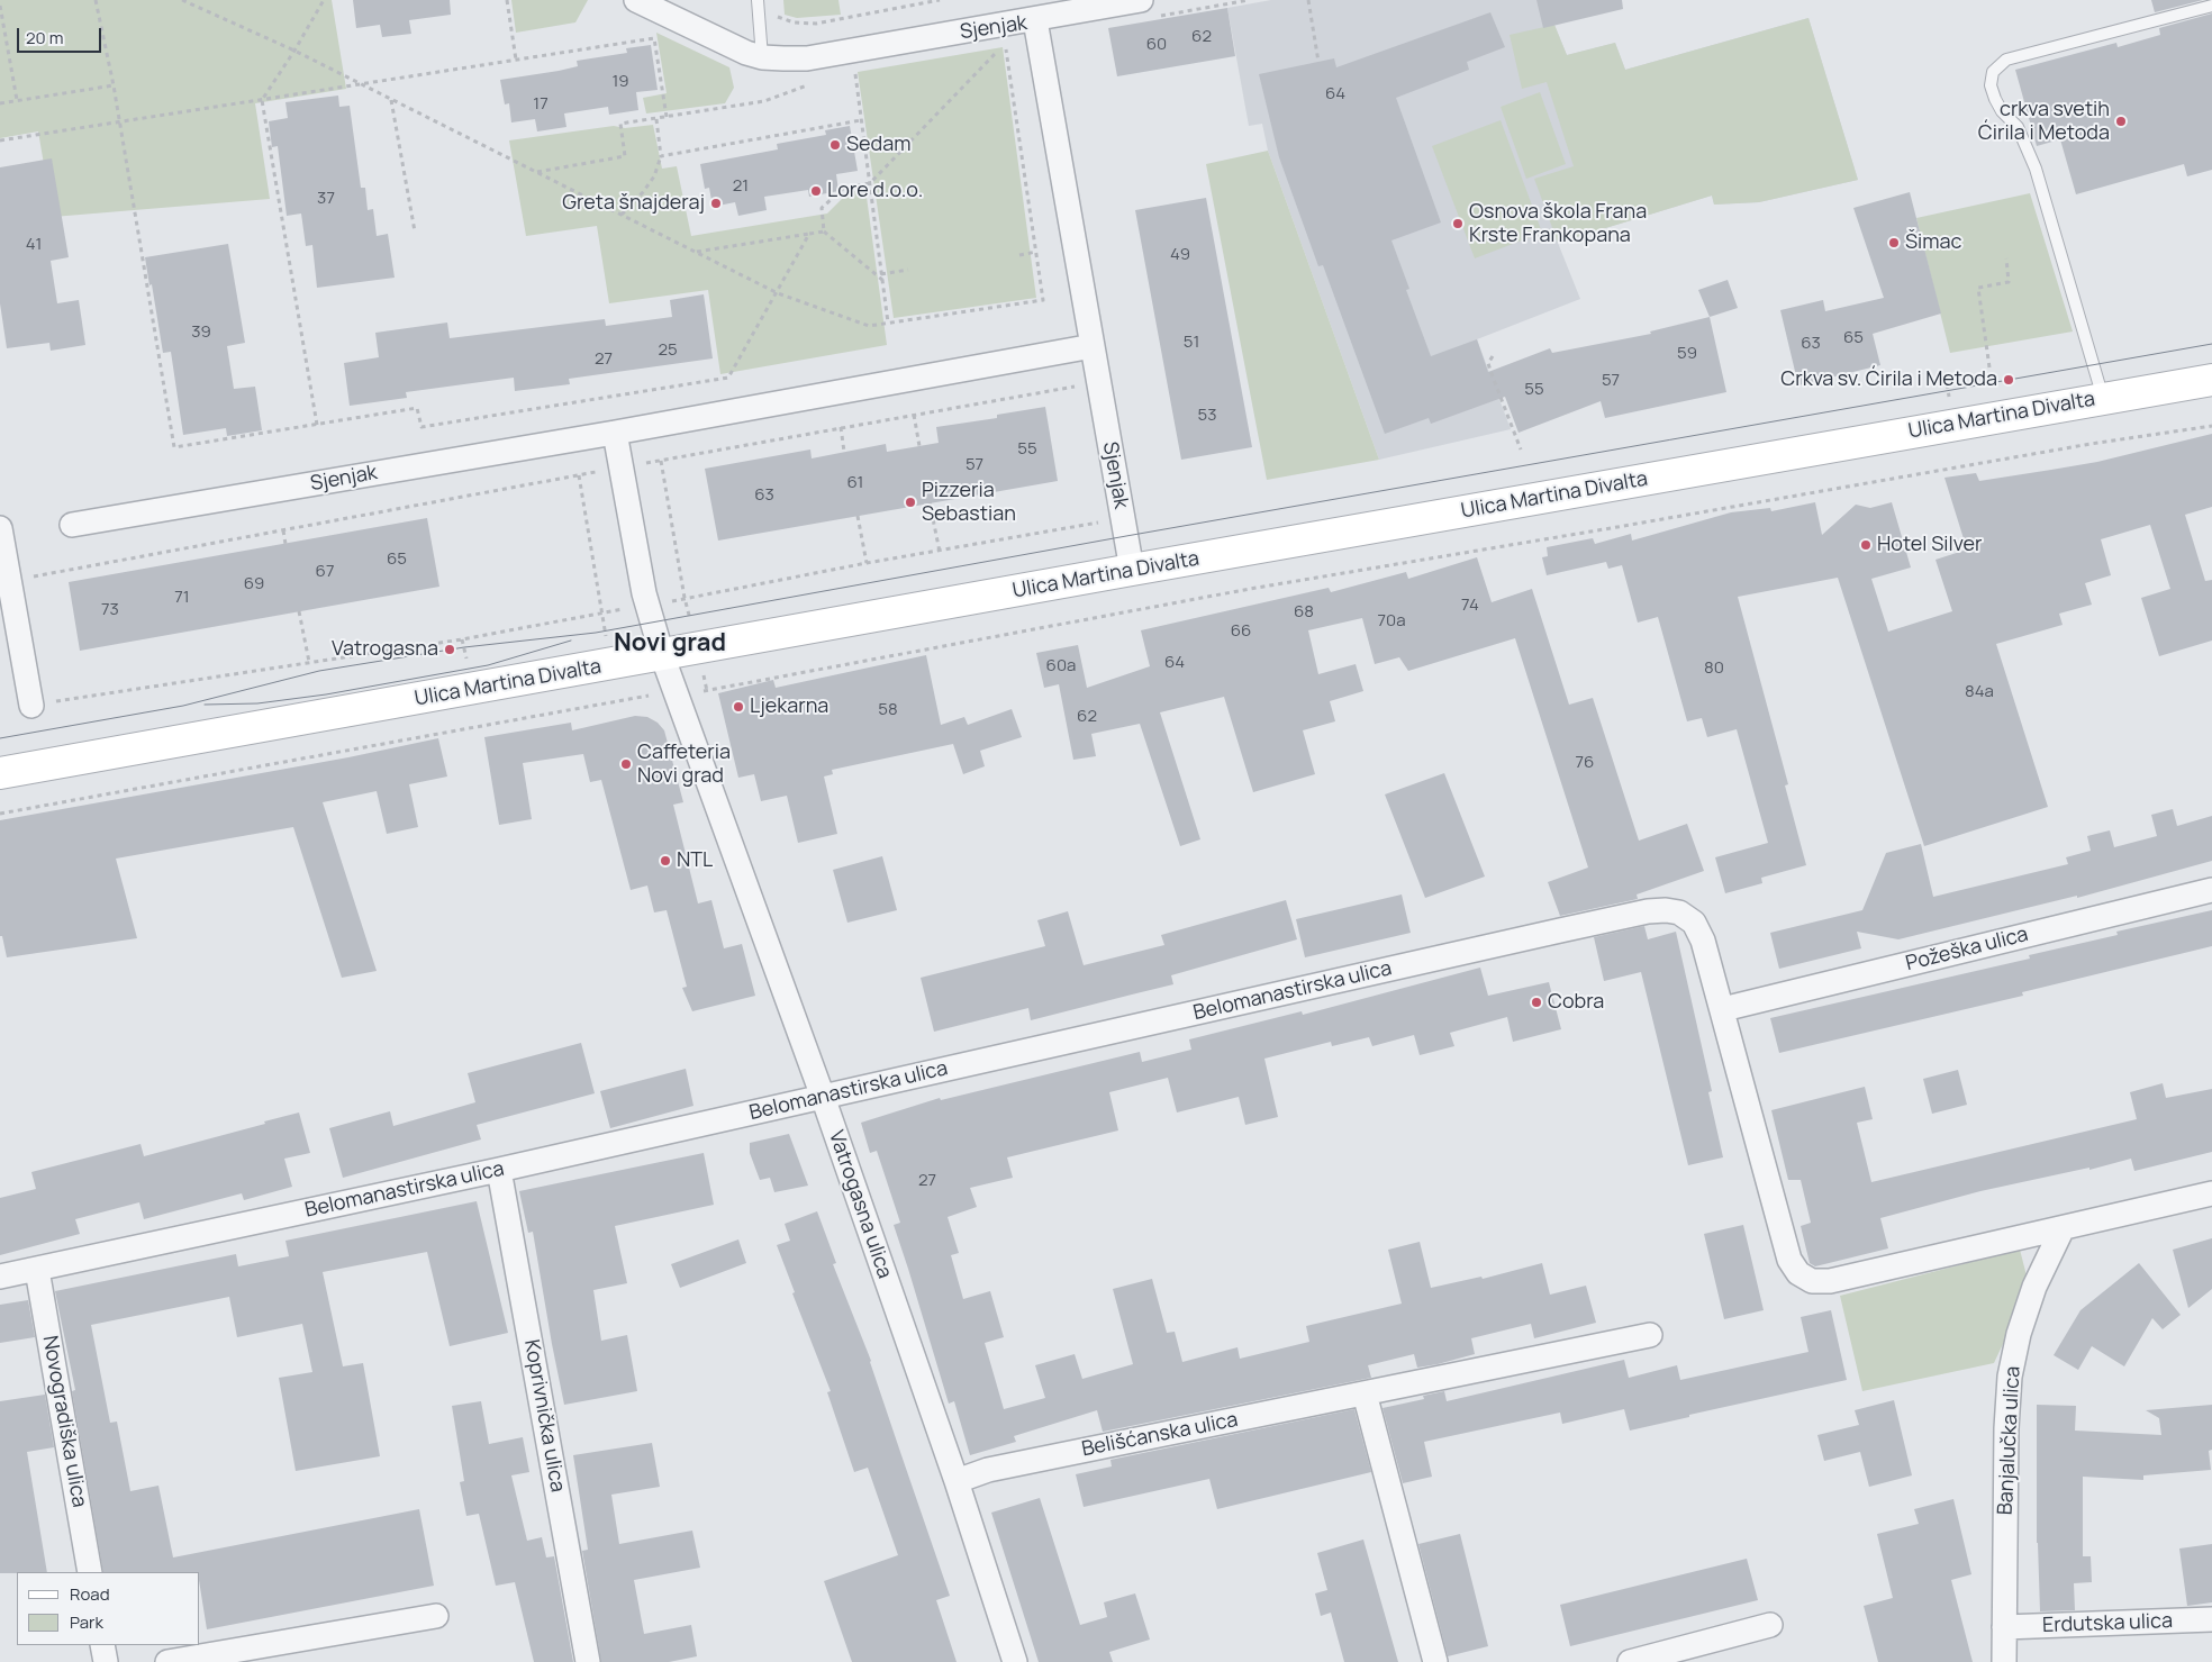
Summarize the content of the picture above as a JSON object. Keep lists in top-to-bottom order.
{
  "streets": {
    "street": [
      "Sjenjak",
      "Ulica Martina Divalta",
      "Požeška ulica",
      "Belomanastirska ulica",
      "Vatrogasna ulica",
      "Koprivnička ulica",
      "Novogradiška ulica",
      "Belišćanska ulica",
      "Banjalučka ulica",
      "Erdutska ulica"
    ]
  },
  "crossings": [
    ["Sjenjak", "Ulica Martina Divalta"],
    ["Ulica Martina Divalta", "Vatrogasna ulica"],
    ["Požeška ulica", "Belomanastirska ulica"],
    ["Belomanastirska ulica", "Vatrogasna ulica"],
    ["Belomanastirska ulica", "Koprivnička ulica"],
    ["Belomanastirska ulica", "Novogradiška ulica"],
    ["Vatrogasna ulica", "Belišćanska ulica"],
    ["Banjalučka ulica", "Erdutska ulica"]
  ],
  "districts": ["Novi grad"],
  "places": [
    "crkva svetih Ćirila i Metoda",
    "Sedam",
    "Lore d.o.o.",
    "Greta šnajderaj",
    "Osnova škola Frana Krste Frankopana",
    "Šimac",
    "Crkva sv. Ćirila i Metoda",
    "Pizzeria Sebastian",
    "Hotel Silver",
    "Vatrogasna",
    "Ljekarna",
    "Caffeteria Novi grad",
    "NTL",
    "Cobra"
  ],
  "house_numbers": [
    "62",
    "60",
    "19",
    "64",
    "17",
    "21",
    "37",
    "41",
    "49",
    "39",
    "65",
    "51",
    "63",
    "25",
    "59",
    "27",
    "57",
    "55",
    "53",
    "55",
    "57",
    "61",
    "63",
    "65",
    "67",
    "69",
    "71",
    "74",
    "73",
    "68",
    "70a",
    "66",
    "64",
    "60a",
    "80",
    "84a",
    "58",
    "62",
    "76",
    "27"
  ],
  "legend": ["Road", "Park"],
  "scale_bar": "20 m"
}
